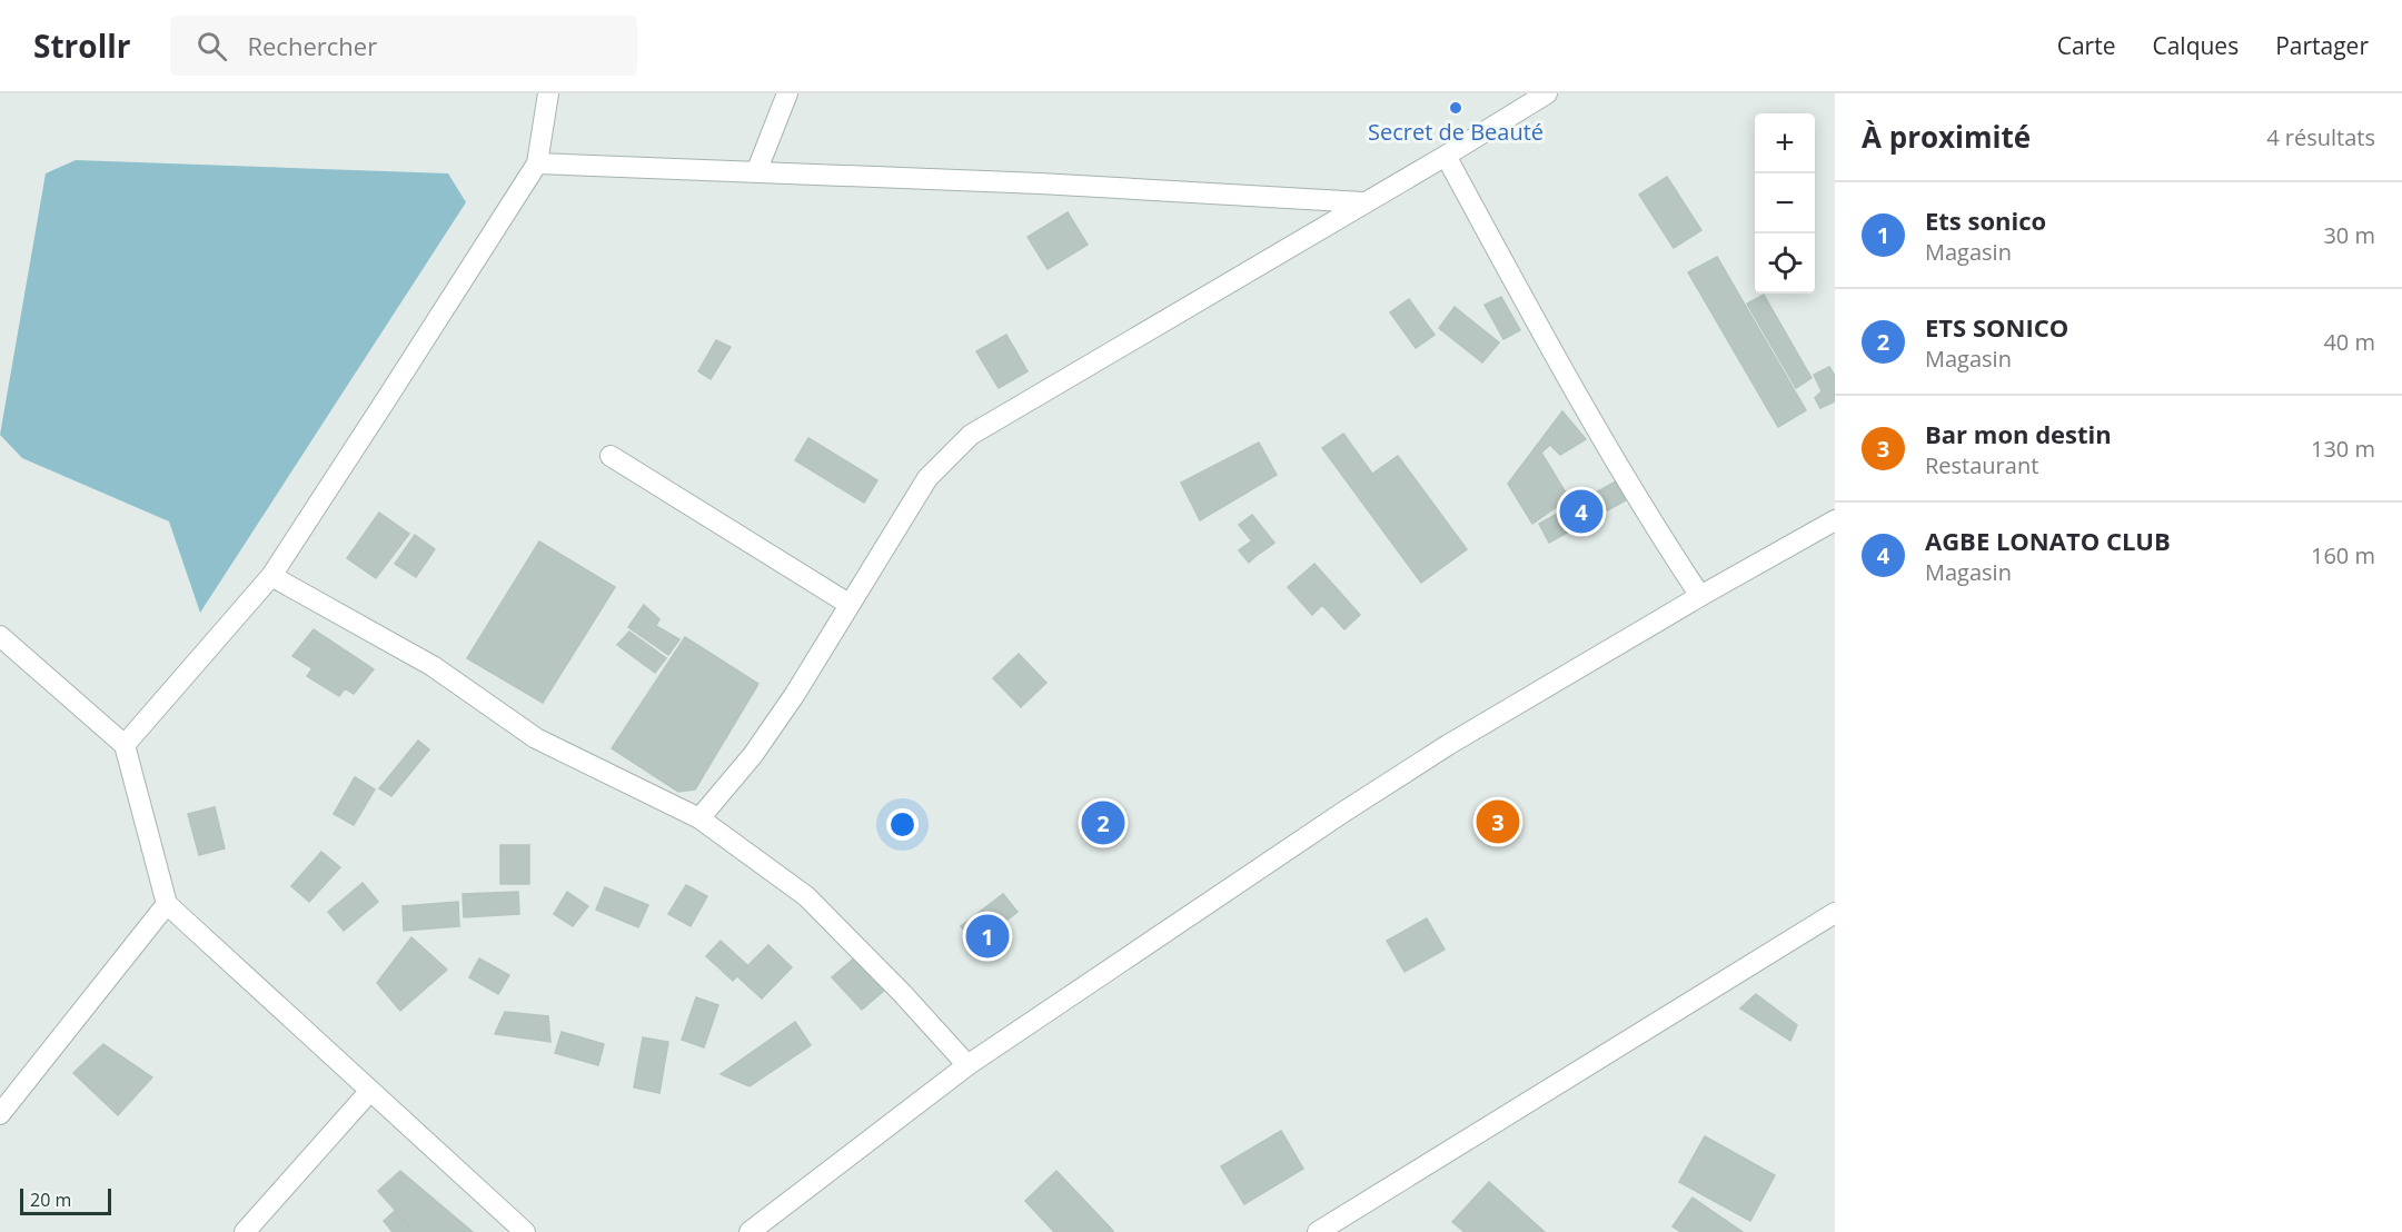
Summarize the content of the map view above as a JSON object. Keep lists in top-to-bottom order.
{
  "places": ["Secret de Beauté"],
  "scale_bar": "20 m",
  "page": {
    "header": "Strollr",
    "search": "Rechercher",
    "nav": ["Carte", "Calques", "Partager"],
    "heading": ["À proximité", "4 résultats"],
    "map_buttons": ["+", "−"],
    "list": [
      {
        "mark": "1",
        "name": "Ets sonico",
        "note": "Magasin",
        "value": "30 m"
      },
      {
        "mark": "2",
        "name": "ETS SONICO",
        "note": "Magasin",
        "value": "40 m"
      },
      {
        "mark": "3",
        "name": "Bar mon destin",
        "note": "Restaurant",
        "value": "130 m"
      },
      {
        "mark": "4",
        "name": "AGBE LONATO CLUB",
        "note": "Magasin",
        "value": "160 m"
      }
    ],
    "pins": [
      "4",
      "3",
      "2",
      "1"
    ],
    "scale": "20 m"
  }
}
